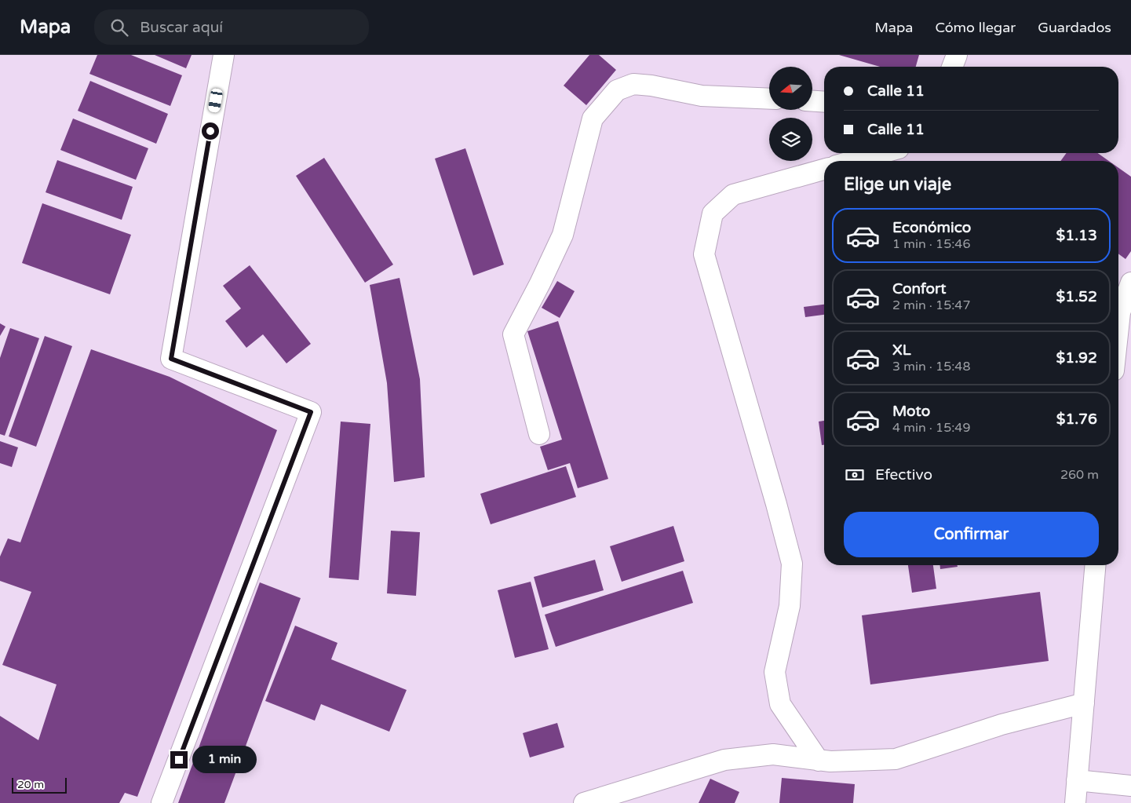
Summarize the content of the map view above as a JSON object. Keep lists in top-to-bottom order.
{
  "scale_bar": "20 m",
  "north": "left",
  "page": {
    "header": "Mapa",
    "search": "Buscar aquí",
    "nav": ["Mapa", "Cómo llegar", "Guardados"],
    "banner": ["Calle 11", "Calle 11"],
    "heading": "Elige un viaje",
    "list": [
      {
        "name": "Económico",
        "note": "1 min · 15:46",
        "value": "$1.13"
      },
      {
        "name": "Confort",
        "note": "2 min · 15:47",
        "value": "$1.52"
      },
      {
        "name": "XL",
        "note": "3 min · 15:48",
        "value": "$1.92"
      },
      {
        "name": "Moto",
        "note": "4 min · 15:49",
        "value": "$1.76"
      }
    ],
    "pay": ["Efectivo", "260 m"],
    "buttons": "Confirmar",
    "bubble": "1 min",
    "scale": "20 m"
  }
}
